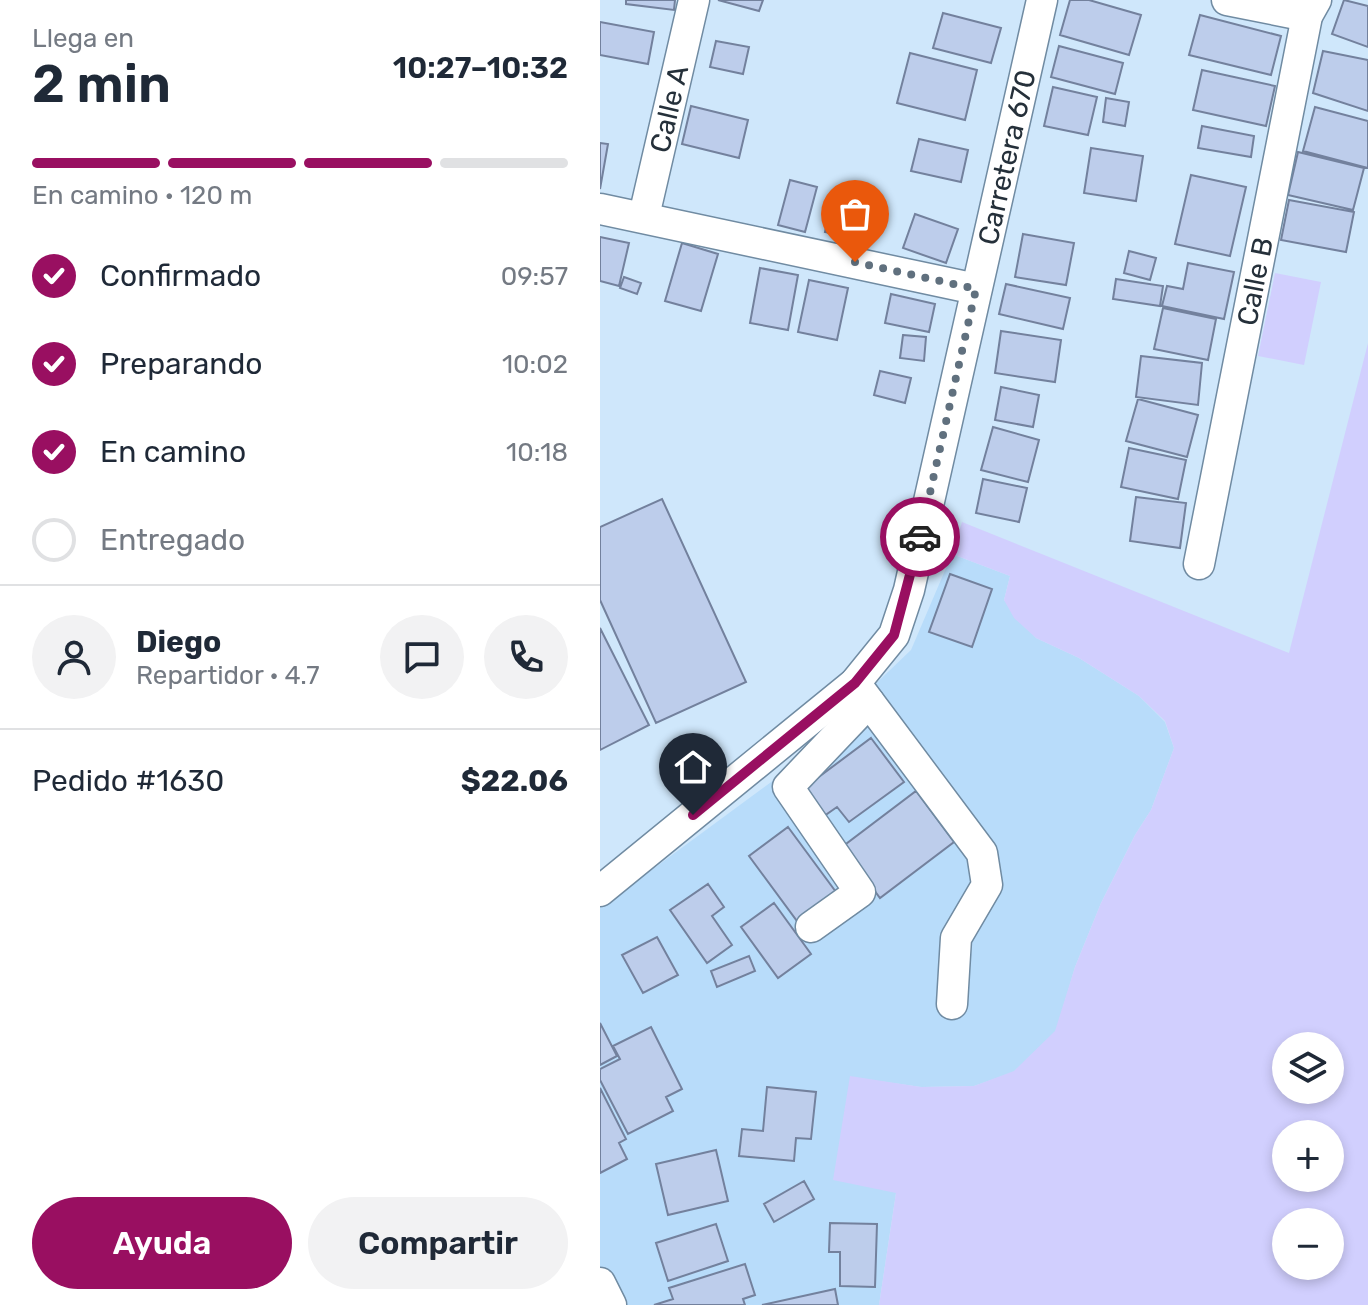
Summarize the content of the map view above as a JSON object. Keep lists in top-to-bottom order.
{
  "streets": {
    "street": ["Calle A", "Carretera 670", "Calle B"]
  },
  "page": {
    "heading": ["2 min", "Llega en", "10:27–10:32"],
    "panel": [
      "Diego",
      "Repartidor · 4.7",
      "Pedido #1630",
      "$22.06"
    ],
    "bar": "En camino · 120 m",
    "list": [
      ["Confirmado", "09:57"],
      ["Preparando", "10:02"],
      ["En camino", "10:18"],
      "Entregado"
    ],
    "map_buttons": ["+", "−"],
    "buttons": ["Ayuda", "Compartir"]
  }
}
